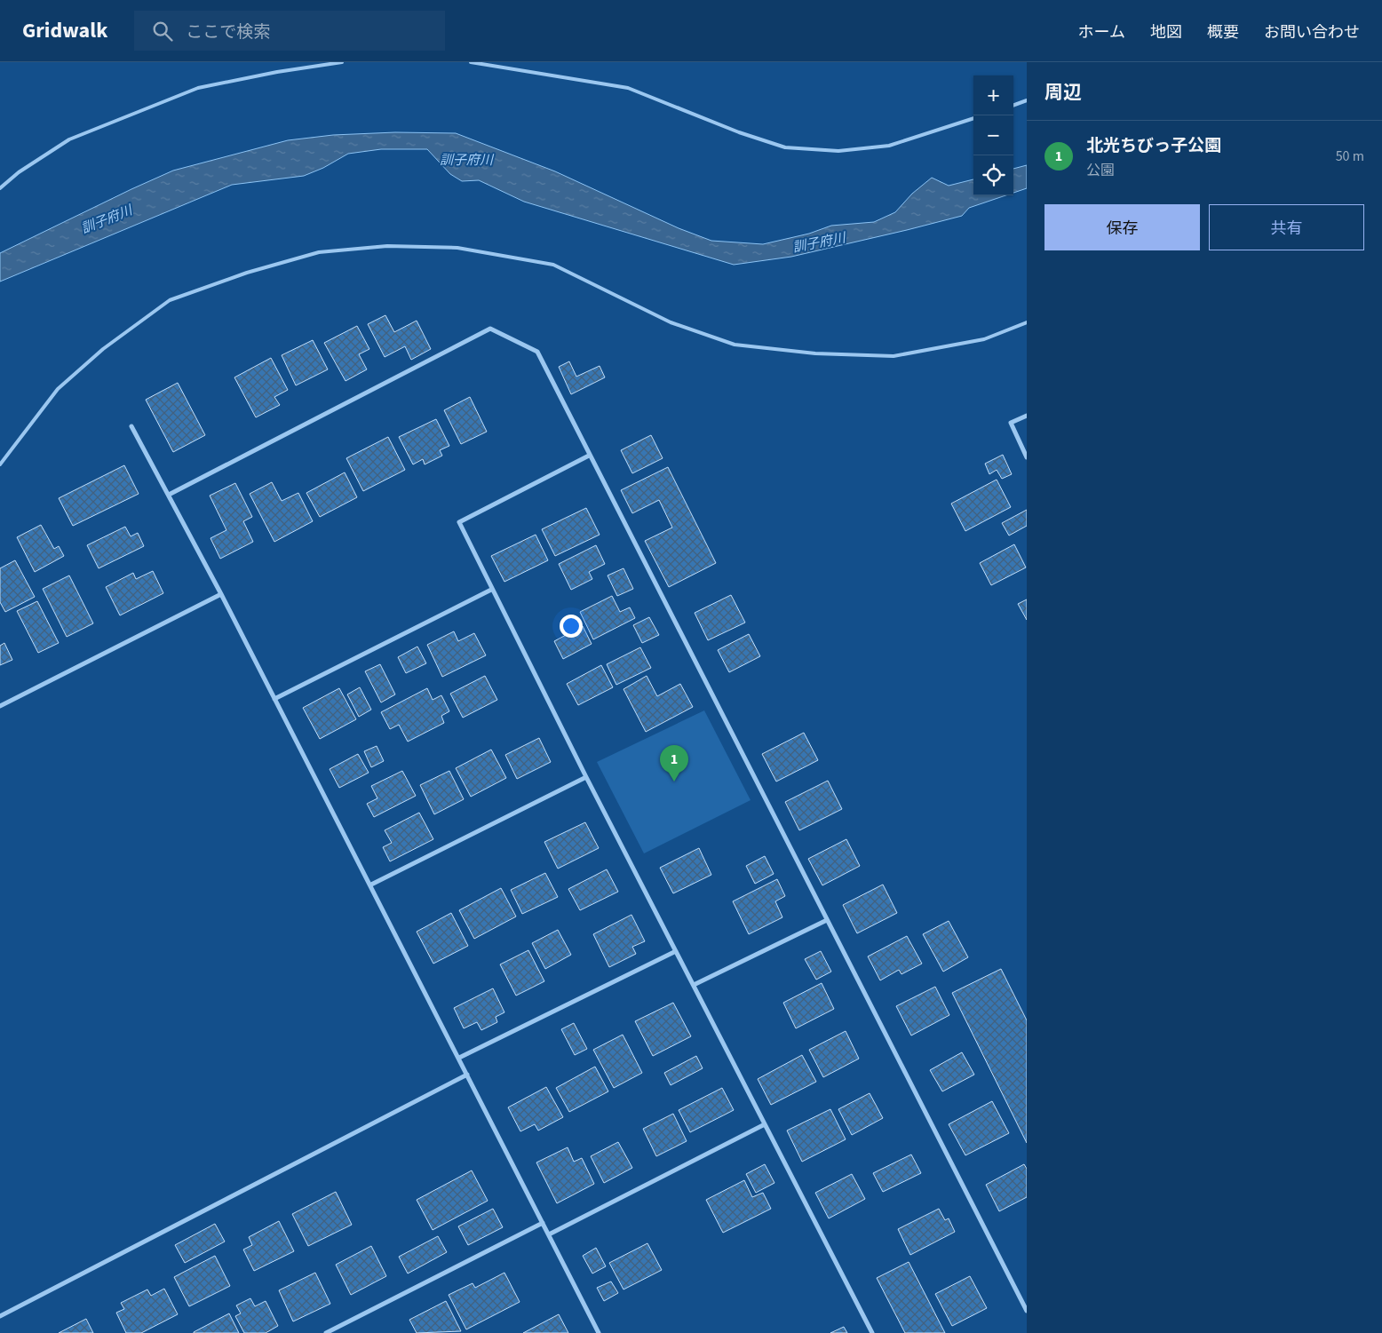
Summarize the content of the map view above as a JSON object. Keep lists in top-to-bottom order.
{
  "water": ["訓子府川"],
  "page": {
    "header": "Gridwalk",
    "search": "ここで検索",
    "nav": [
      "ホーム",
      "地図",
      "概要",
      "お問い合わせ"
    ],
    "heading": "周辺",
    "map_buttons": ["+", "−"],
    "list": [
      {
        "mark": "1",
        "name": "北光ちびっ子公園",
        "note": "公園",
        "value": "50 m"
      }
    ],
    "buttons": ["保存", "共有"],
    "pins": "1"
  }
}
